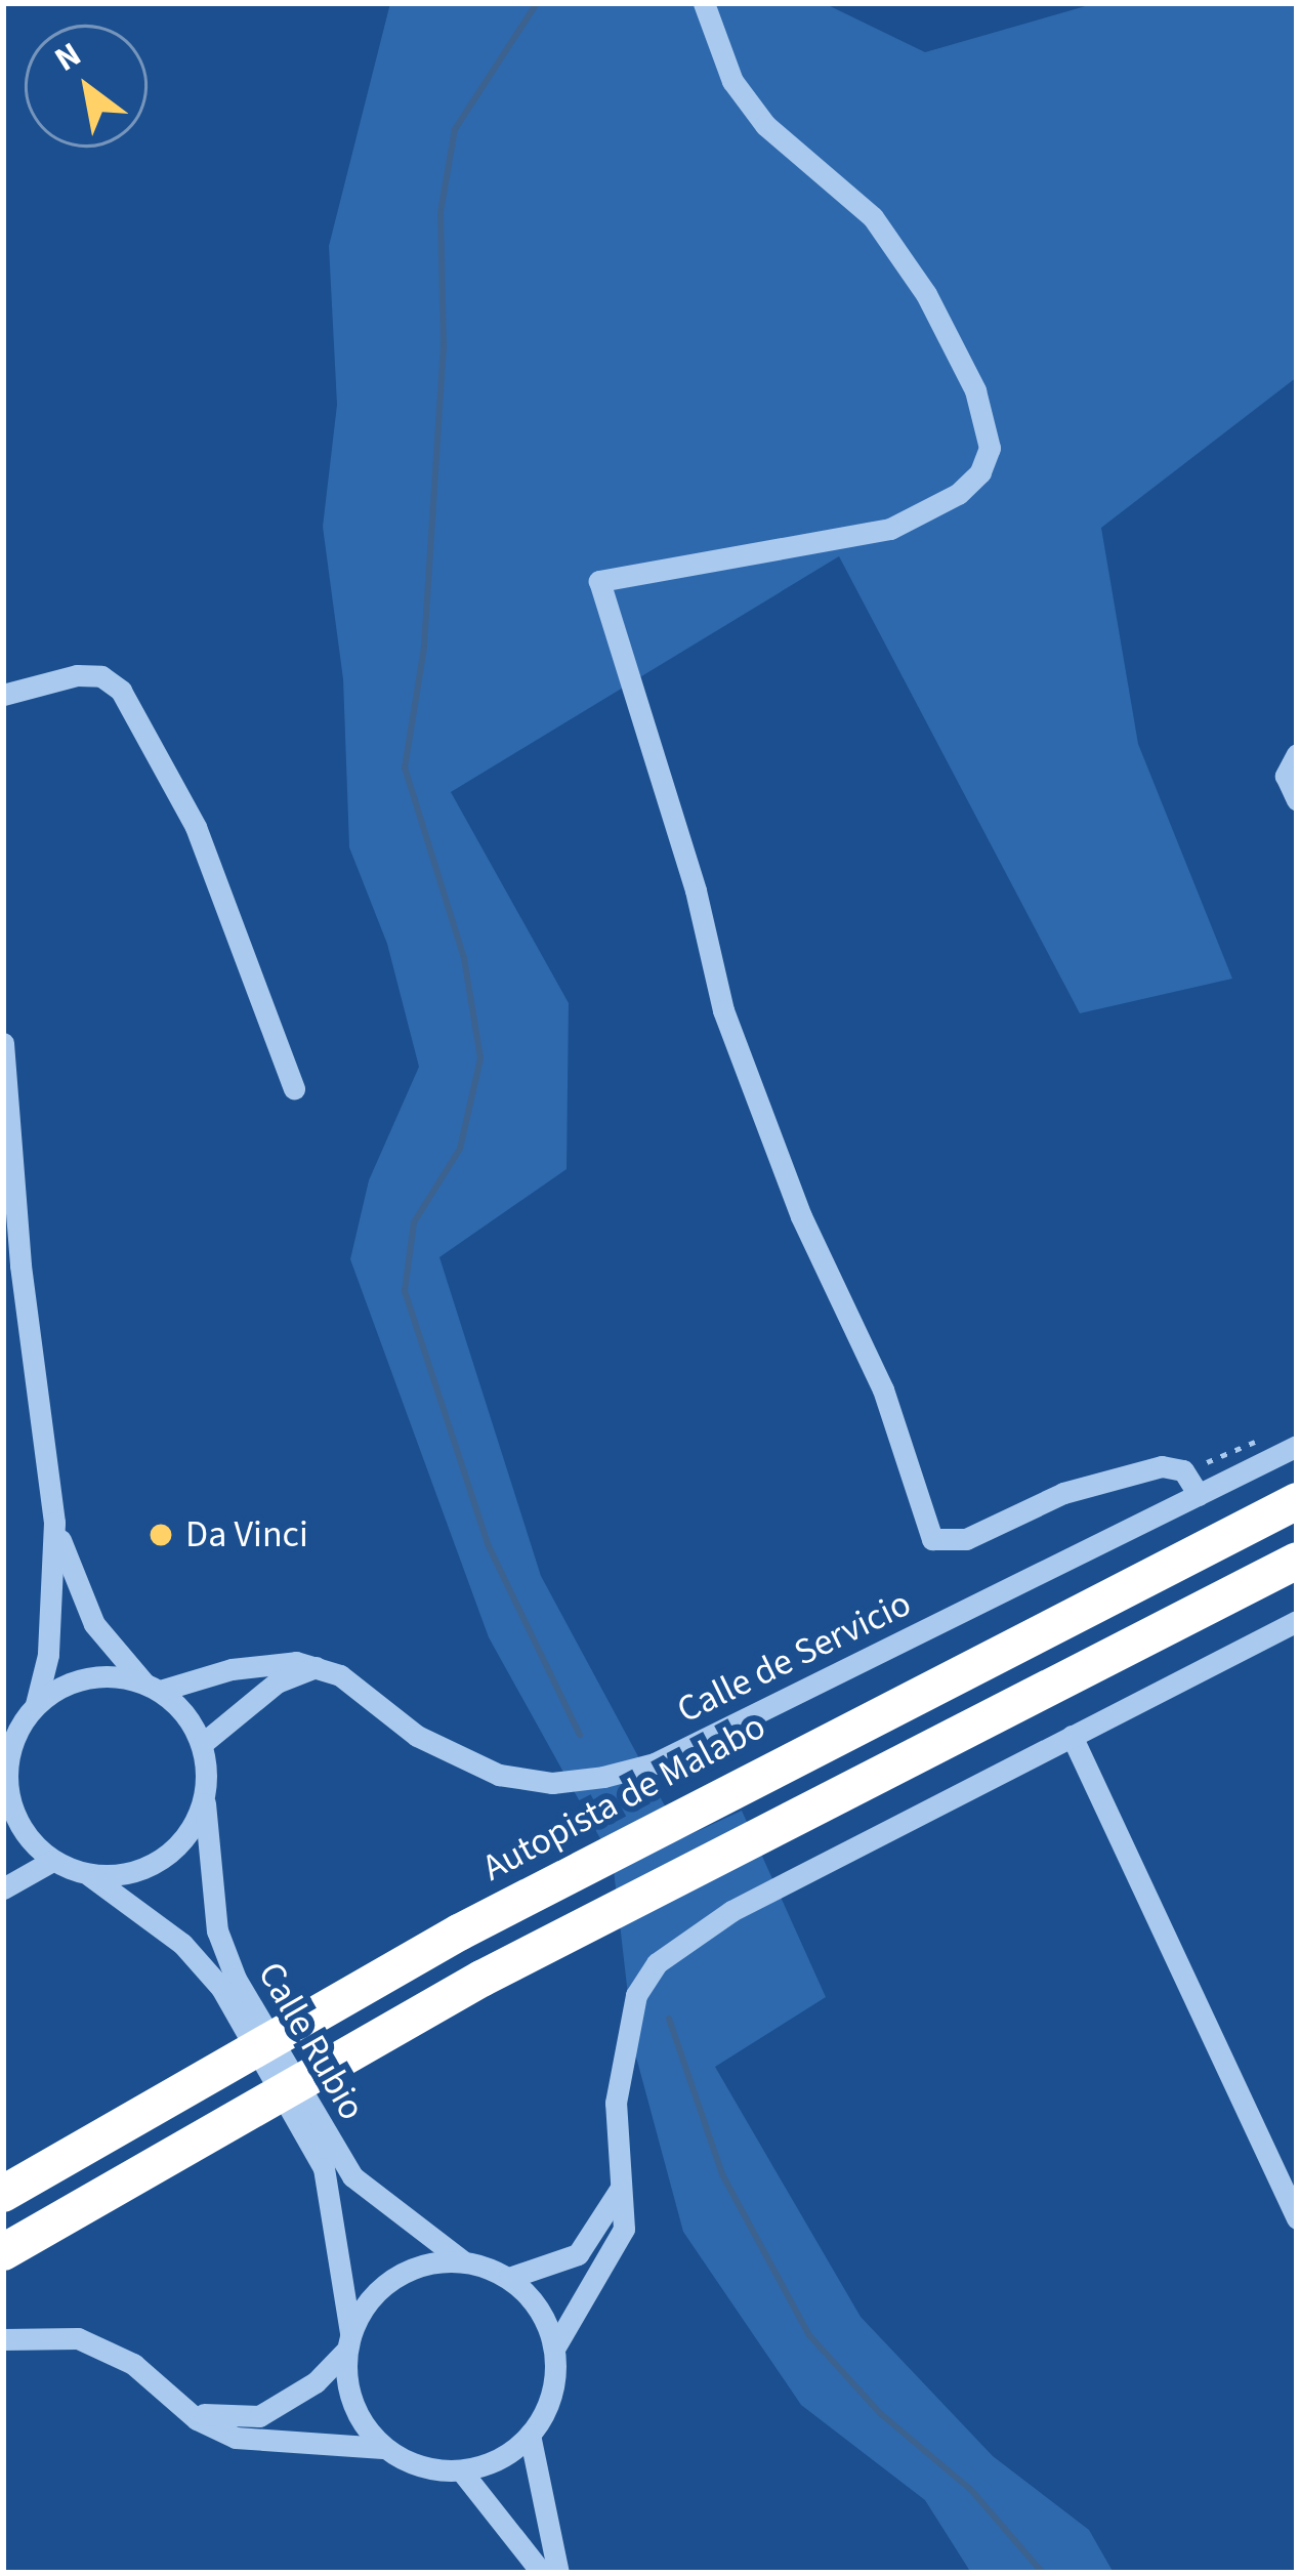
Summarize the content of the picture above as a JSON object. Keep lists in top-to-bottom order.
{
  "streets": {
    "highway": ["Autopista de Malabo"],
    "street": ["Calle de Servicio", "Calle Rubio"]
  },
  "crossings": [
    ["Calle de Servicio", "Calle Rubio"]
  ],
  "places": ["Da Vinci"],
  "north": "top left"
}
